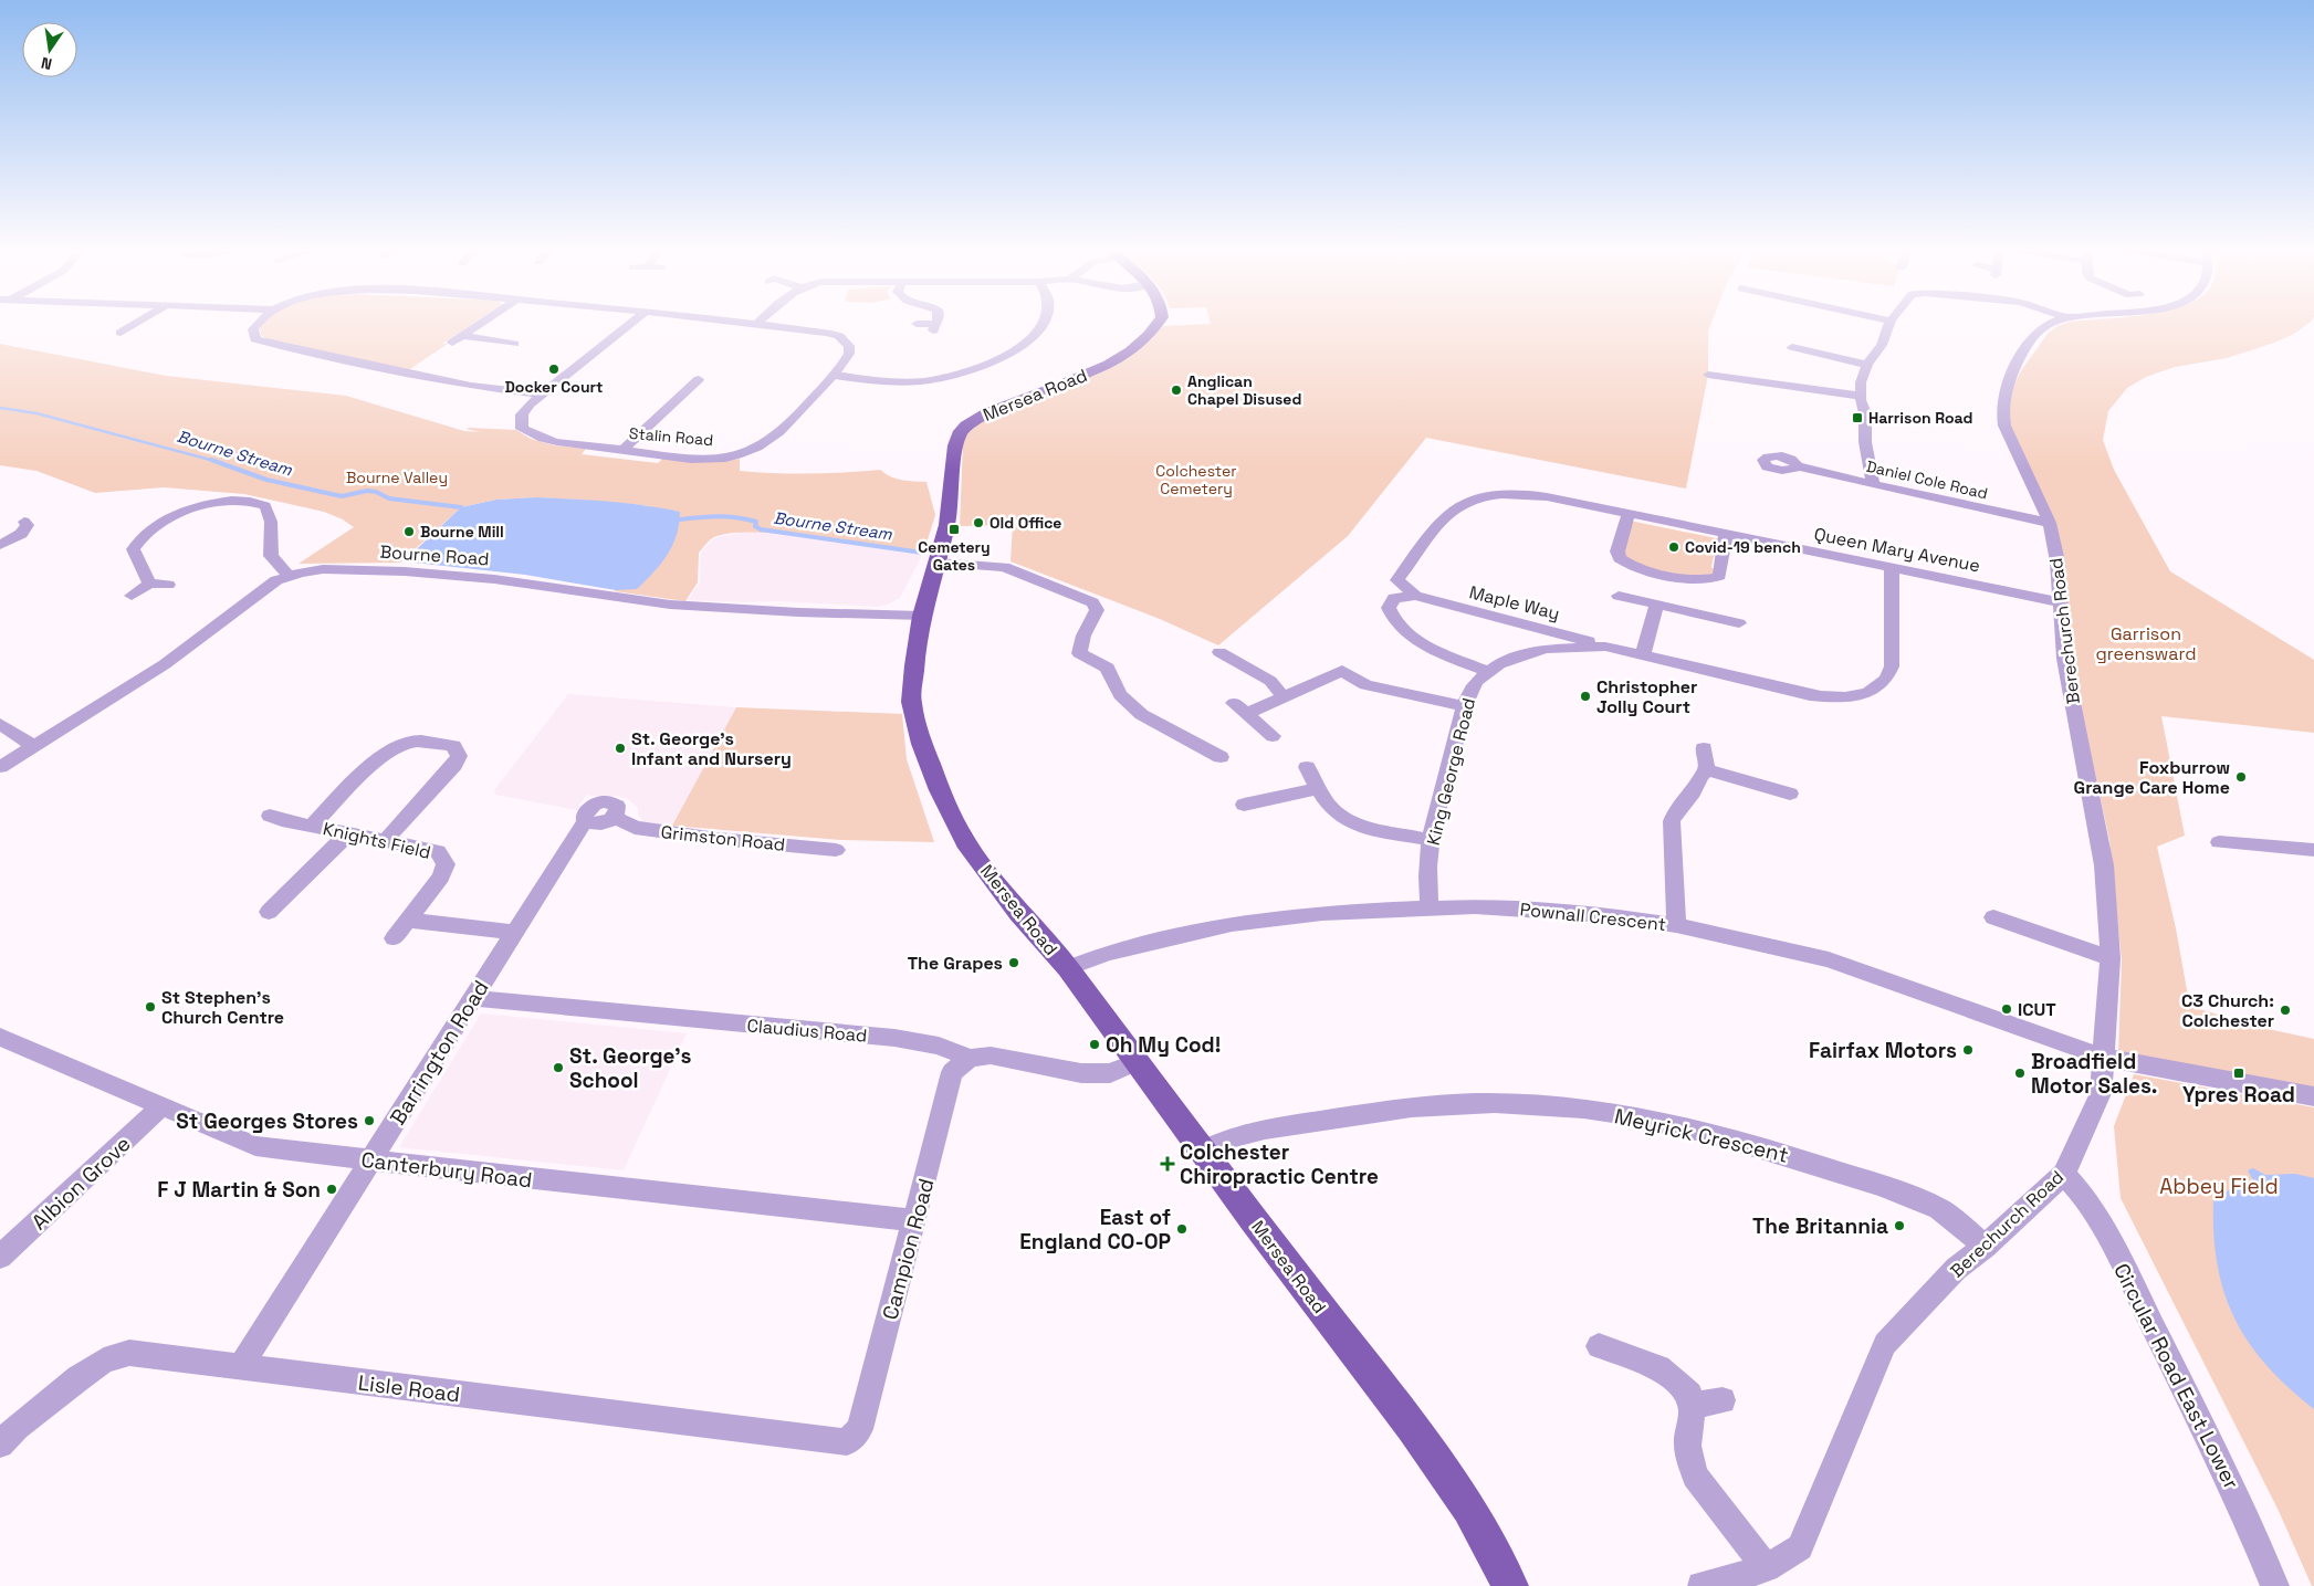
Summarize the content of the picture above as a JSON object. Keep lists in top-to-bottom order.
{
  "streets": {
    "main road": ["Mersea Road"],
    "street": [
      "Stalin Road",
      "Daniel Cole Road",
      "Queen Mary Avenue",
      "Bourne Road",
      "Maple Way",
      "Berechurch Road",
      "King George Road",
      "Grimston Road",
      "Knights Field",
      "Pownall Crescent",
      "Claudius Road",
      "Barrington Road",
      "Meyrick Crescent",
      "Canterbury Road",
      "Albion Grove",
      "Campion Road",
      "Circular Road East Lower",
      "Lisle Road"
    ]
  },
  "crossings": [
    ["Mersea Road", "Bourne Road"],
    ["Mersea Road", "Pownall Crescent"],
    ["Mersea Road", "Claudius Road"],
    ["Mersea Road", "Meyrick Crescent"],
    ["Daniel Cole Road", "Berechurch Road"],
    ["Queen Mary Avenue", "Maple Way"],
    ["Queen Mary Avenue", "Berechurch Road"],
    ["Queen Mary Avenue", "King George Road"],
    ["Maple Way", "King George Road"],
    ["Berechurch Road", "Pownall Crescent"],
    ["Berechurch Road", "Meyrick Crescent"],
    ["Berechurch Road", "Circular Road East Lower"],
    ["King George Road", "Pownall Crescent"],
    ["Grimston Road", "Barrington Road"],
    ["Claudius Road", "Barrington Road"],
    ["Claudius Road", "Campion Road"],
    ["Barrington Road", "Canterbury Road"],
    ["Barrington Road", "Lisle Road"],
    ["Canterbury Road", "Albion Grove"],
    ["Canterbury Road", "Campion Road"],
    ["Campion Road", "Lisle Road"]
  ],
  "water": ["Bourne Stream"],
  "parks": [
    "Colchester Cemetery",
    "Bourne Valley",
    "Garrison greensward",
    "Abbey Field"
  ],
  "places": {
    "other": [
      "Docker Court",
      "Anglican Chapel Disused",
      "Old Office",
      "Bourne Mill",
      "Covid-19 bench",
      "Christopher Jolly Court",
      "St. George's Infant and Nursery",
      "Foxburrow Grange Care Home",
      "The Grapes",
      "St Stephen's Church Centre",
      "ICUT",
      "C3 Church: Colchester",
      "Oh My Cod!",
      "Fairfax Motors",
      "St. George's School",
      "Broadfield Motor Sales.",
      "St Georges Stores",
      "F J Martin & Son",
      "The Britannia",
      "East of England CO-OP"
    ],
    "transit": ["Harrison Road", "Cemetery Gates", "Ypres Road"],
    "health": ["Colchester Chiropractic Centre"]
  },
  "north": "bottom"
}
